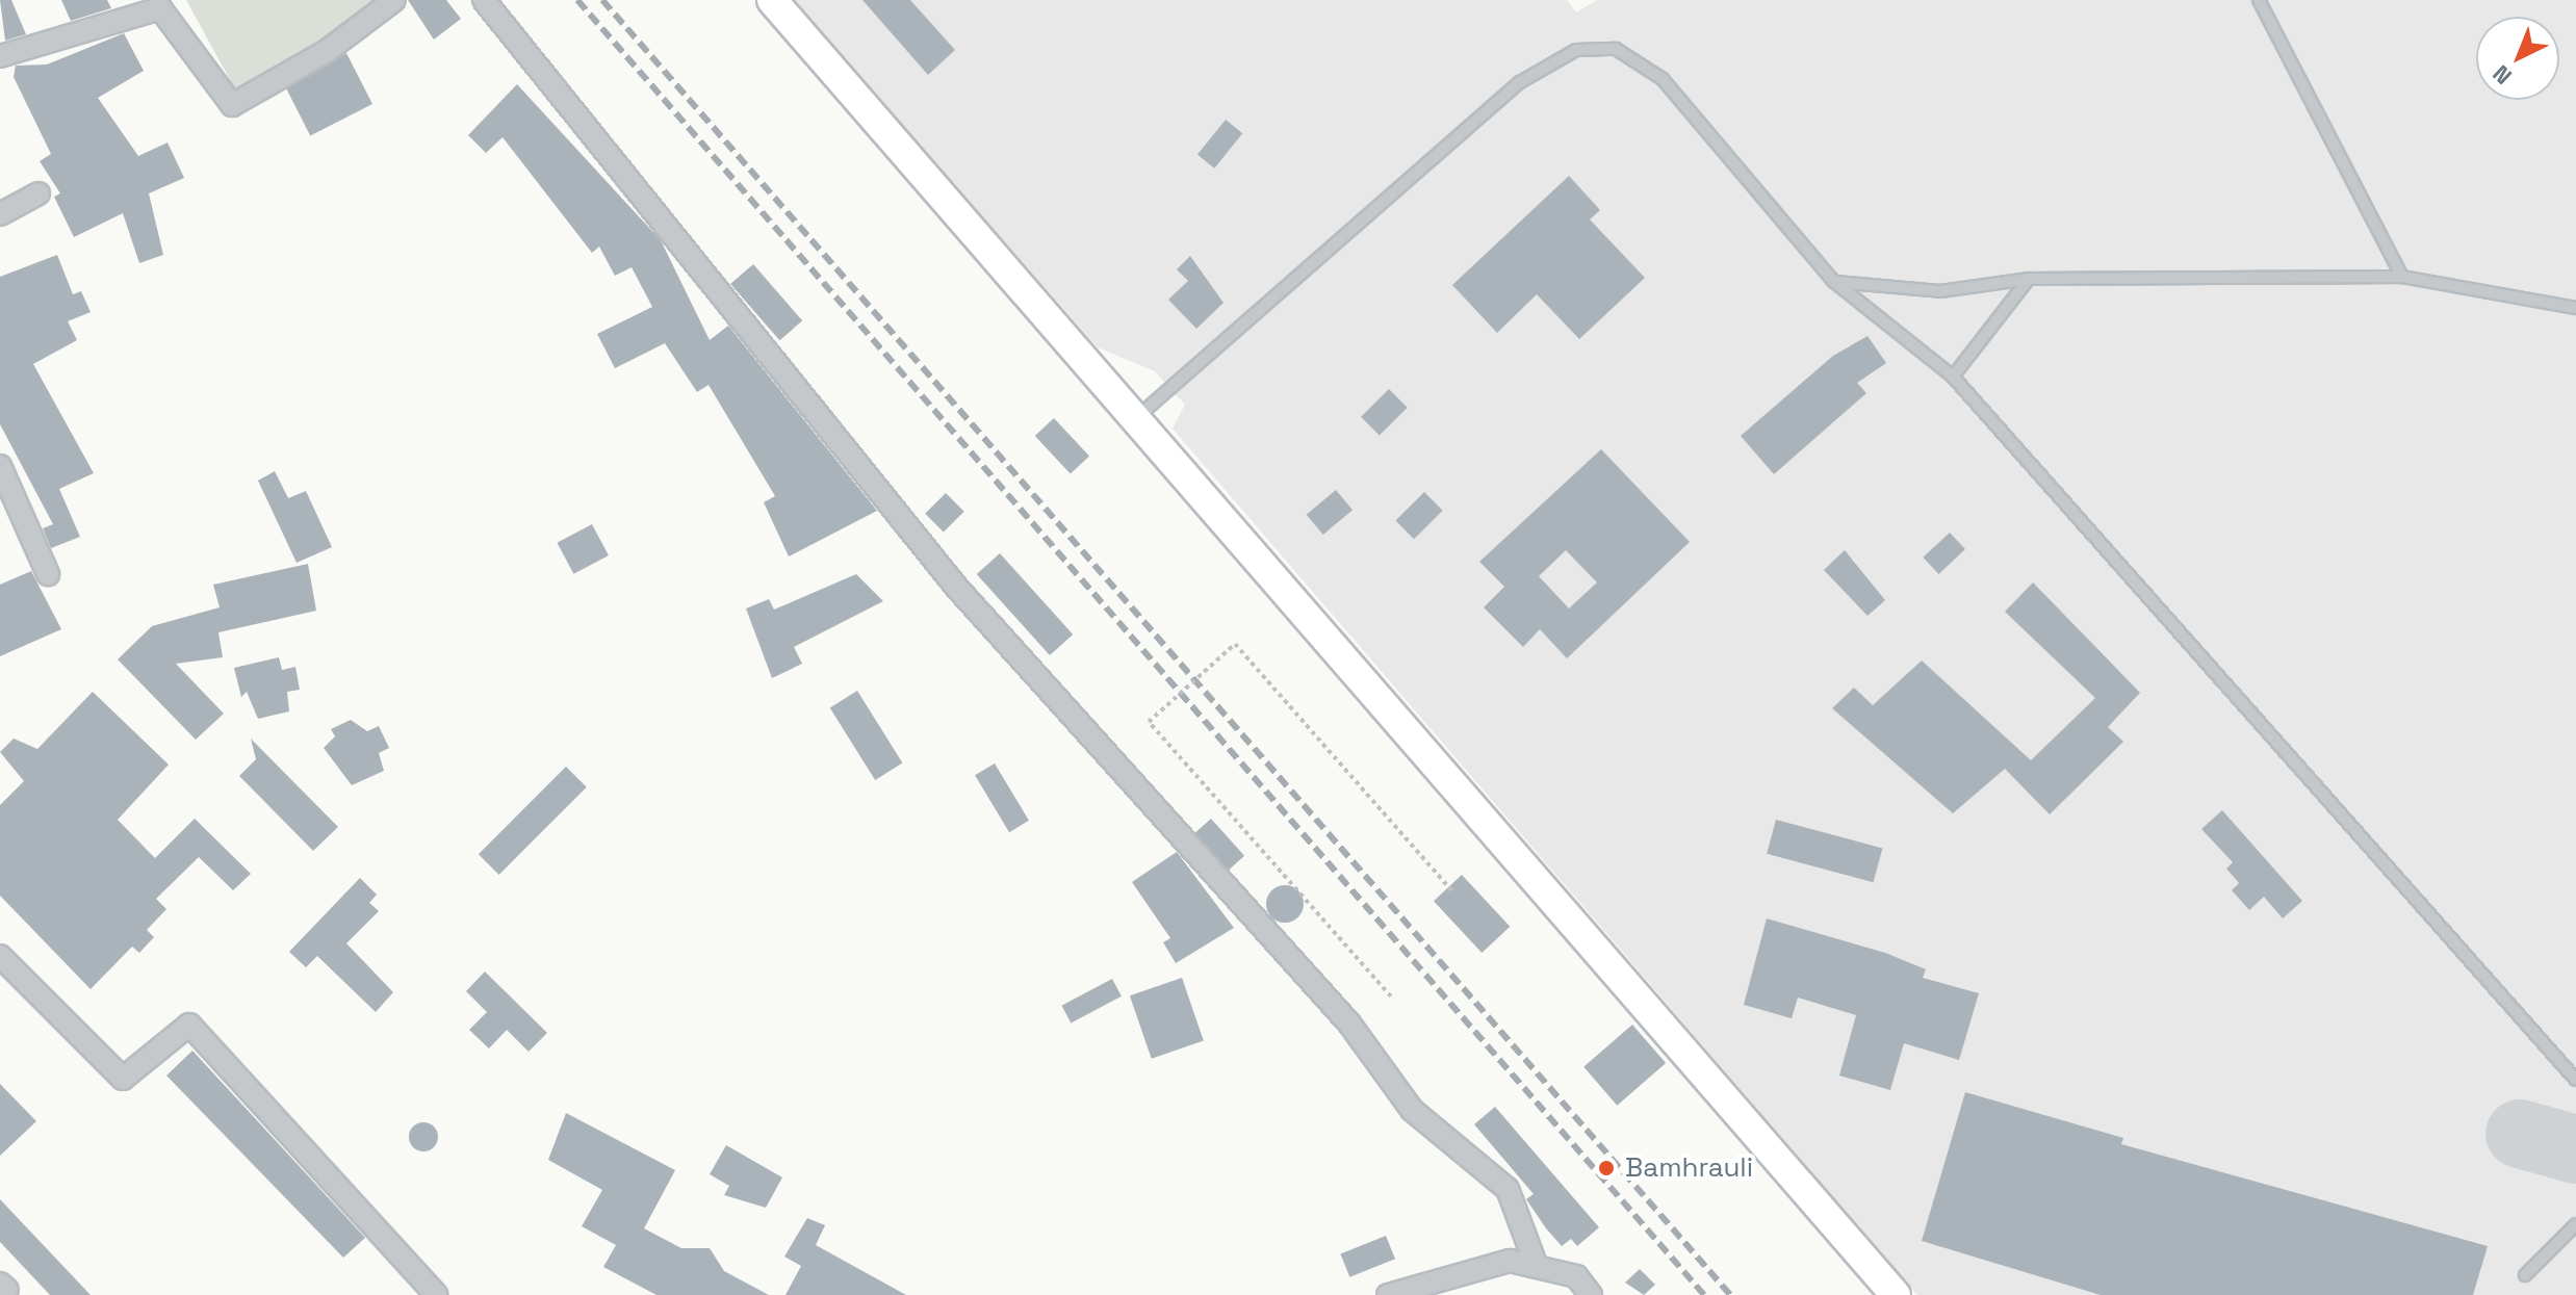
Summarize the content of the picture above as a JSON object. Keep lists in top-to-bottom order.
{
  "places": ["Bamhrauli"],
  "north": "bottom left"
}
